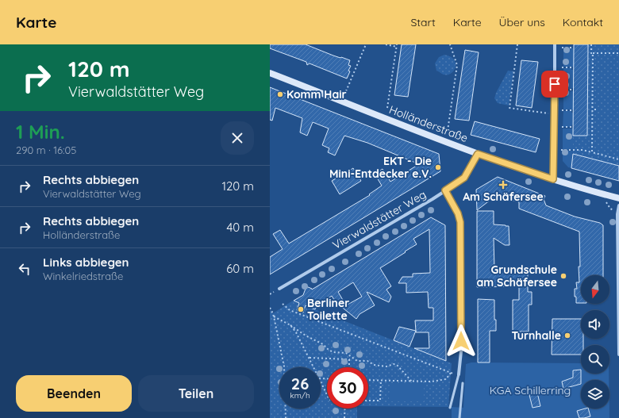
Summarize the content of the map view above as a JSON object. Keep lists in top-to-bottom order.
{
  "streets": {
    "street": ["Holländerstraße", "Vierwaldstätter Weg"]
  },
  "crossings": [
    ["Holländerstraße", "Vierwaldstätter Weg"]
  ],
  "parks": ["KGA Schillerring"],
  "places": {
    "other": [
      "Komm Hair",
      "EKT - Die Mini-Entdecker e.V.",
      "Grundschule am Schäfersee",
      "Berliner Toilette",
      "Turnhalle"
    ],
    "health": ["Am Schäfersee"]
  },
  "north": "bottom",
  "page": {
    "header": "Karte",
    "nav": [
      "Start",
      "Karte",
      "Über uns",
      "Kontakt"
    ],
    "turn": ["120 m", "Vierwaldstätter Weg"],
    "heading": ["1 Min.", "290 m · 16:05"],
    "list": [
      {
        "name": "Rechts abbiegen",
        "note": "Vierwaldstätter Weg",
        "value": "120 m"
      },
      {
        "name": "Rechts abbiegen",
        "note": "Holländerstraße",
        "value": "40 m"
      },
      {
        "name": "Links abbiegen",
        "note": "Winkelriedstraße",
        "value": "60 m"
      }
    ],
    "speed": "26 km/h",
    "limit": "30",
    "buttons": ["Beenden", "Teilen"]
  }
}
